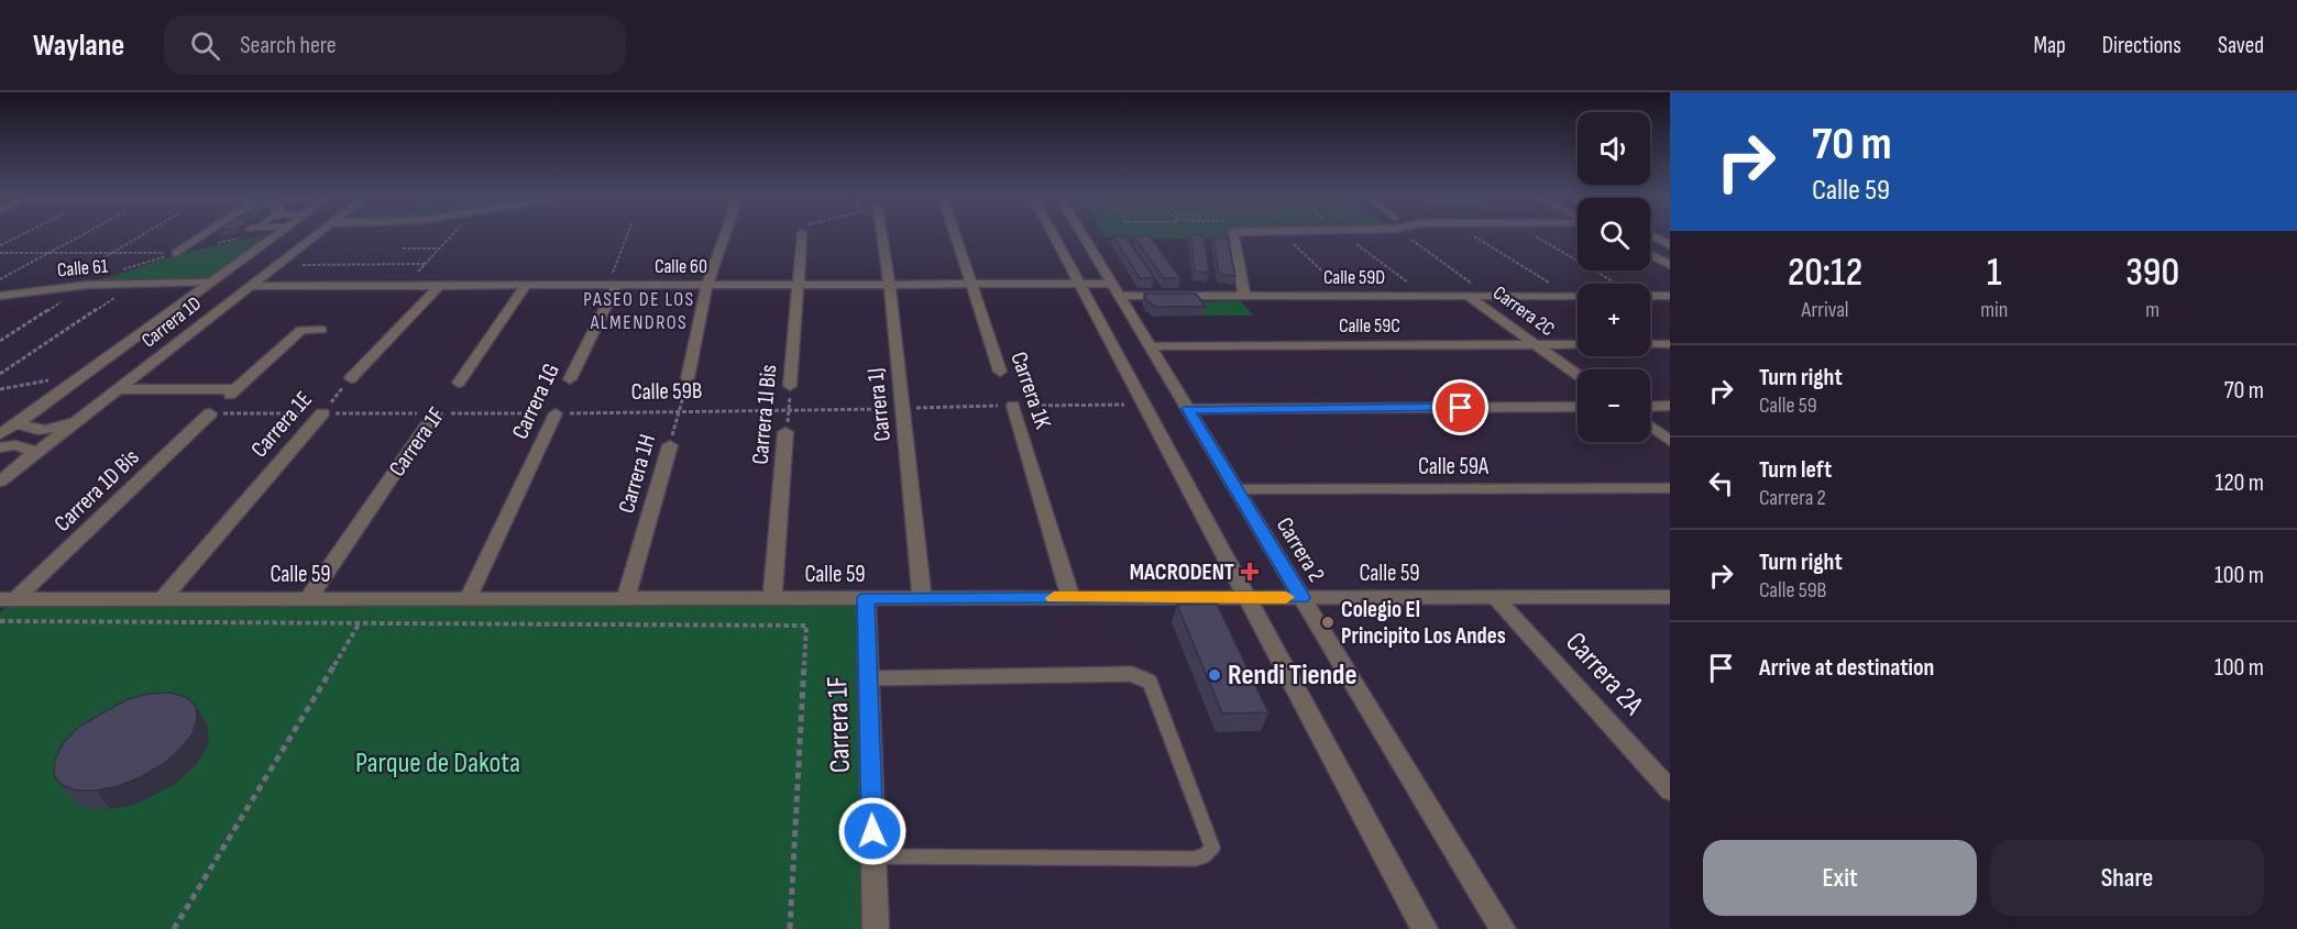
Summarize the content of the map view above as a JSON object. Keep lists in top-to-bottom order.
{
  "streets": {
    "street": [
      "Calle 60",
      "Calle 61",
      "Calle 59D",
      "Carrera 2C",
      "Carrera 1D",
      "Calle 59C",
      "Carrera 1K",
      "Carrera 1G",
      "Carrera 1J",
      "Carrera 1I Bis",
      "Carrera 1E",
      "Carrera 1F",
      "Calle 59A",
      "Carrera 1H",
      "Carrera 1D Bis",
      "Carrera 2",
      "Calle 59",
      "Carrera 2A"
    ],
    "path": ["Calle 59B"]
  },
  "crossings": [
    ["Calle 60", "Calle 59D"],
    ["Calle 60", "Carrera 1D"],
    ["Calle 60", "Carrera 1K"],
    ["Calle 60", "Carrera 1G"],
    ["Calle 60", "Carrera 1J"],
    ["Calle 60", "Carrera 1I Bis"],
    ["Calle 60", "Carrera 1F"],
    ["Calle 60", "Carrera 2"],
    ["Calle 61", "Carrera 1D"],
    ["Calle 59D", "Carrera 2C"],
    ["Calle 59D", "Carrera 2"],
    ["Carrera 2C", "Calle 59C"],
    ["Calle 59C", "Carrera 2"],
    ["Carrera 1K", "Calle 59B"],
    ["Carrera 1K", "Calle 59"],
    ["Calle 59B", "Carrera 1G"],
    ["Calle 59B", "Carrera 1J"],
    ["Calle 59B", "Carrera 1I Bis"],
    ["Calle 59B", "Carrera 1E"],
    ["Calle 59B", "Carrera 1F"],
    ["Calle 59B", "Carrera 1H"],
    ["Calle 59B", "Carrera 1D Bis"],
    ["Carrera 1G", "Calle 59"],
    ["Carrera 1J", "Calle 59"],
    ["Carrera 1I Bis", "Calle 59"],
    ["Carrera 1E", "Calle 59"],
    ["Carrera 1F", "Calle 59"],
    ["Calle 59A", "Carrera 2"],
    ["Carrera 1H", "Calle 59"],
    ["Carrera 1D Bis", "Calle 59"],
    ["Carrera 2", "Calle 59"],
    ["Calle 59", "Carrera 2A"]
  ],
  "districts": ["PASEO DE LOS ALMENDROS"],
  "parks": ["Parque de Dakota"],
  "places": {
    "health": ["MACRODENT"],
    "other": ["Colegio El Principito Los Andes", "Rendi Tiende"]
  },
  "page": {
    "header": "Waylane",
    "search": "Search here",
    "nav": ["Map", "Directions", "Saved"],
    "turn": ["70 m", "Calle 59"],
    "map_buttons": ["+", "−"],
    "eta": [
      "20:12",
      "Arrival",
      "1",
      "min",
      "390",
      "m"
    ],
    "list": [
      {
        "name": "Turn right",
        "note": "Calle 59",
        "value": "70 m"
      },
      {
        "name": "Turn left",
        "note": "Carrera 2",
        "value": "120 m"
      },
      {
        "name": "Turn right",
        "note": "Calle 59B",
        "value": "100 m"
      },
      {
        "name": "Arrive at destination",
        "value": "100 m"
      }
    ],
    "buttons": ["Exit", "Share"]
  }
}
